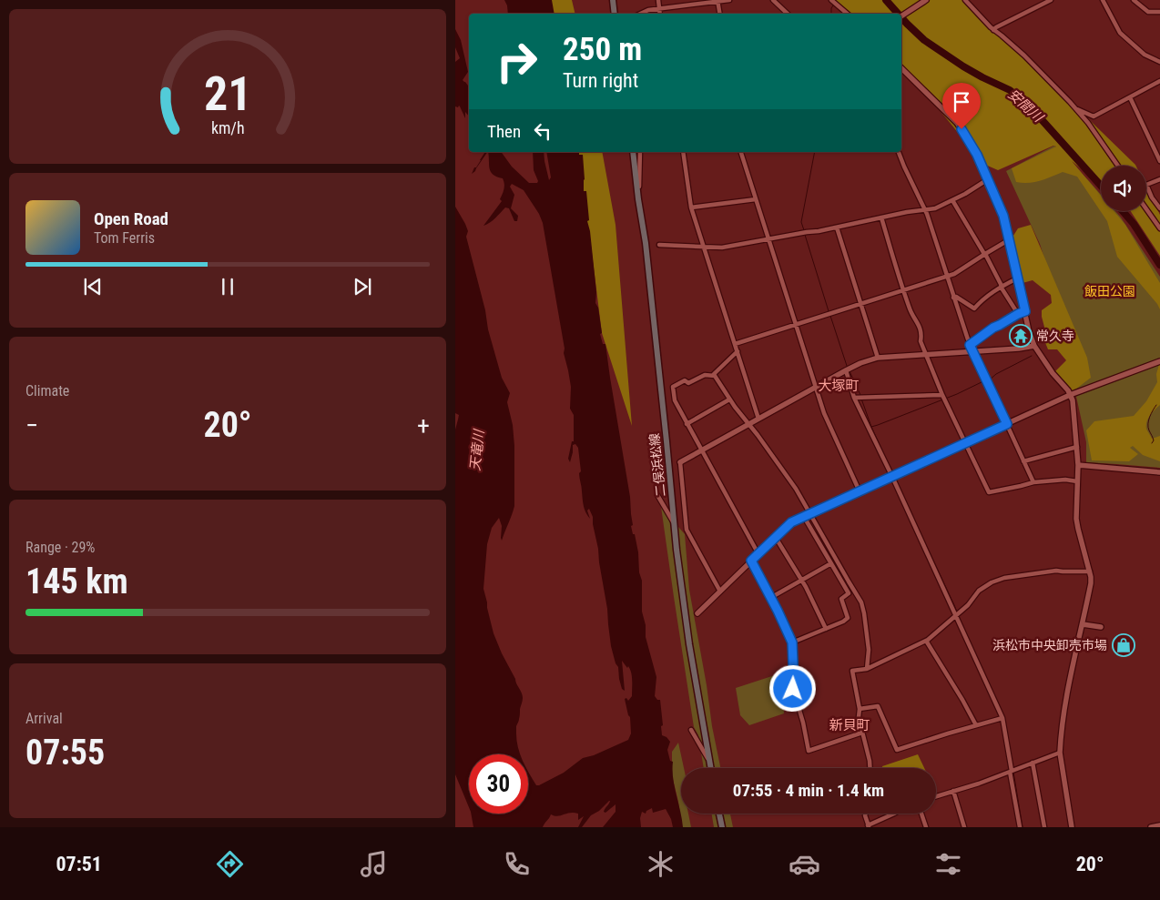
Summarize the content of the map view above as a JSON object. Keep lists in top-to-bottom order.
{
  "streets": {
    "main road": ["二俣浜松線"]
  },
  "districts": ["大塚町", "新貝町"],
  "water": ["安間川", "天竜川"],
  "parks": ["飯田公園"],
  "places": {
    "temple": ["常久寺"],
    "shop": ["浜松市中央卸売市場"]
  },
  "page": {
    "turn": ["250 m", "Turn right"],
    "then": "Then",
    "song": ["Open Road", "Tom Ferris"],
    "tile": [
      "Climate",
      ["Range · 29%", "145 km"],
      ["Arrival", "07:55"]
    ],
    "heat": ["−", "20°", "+"],
    "limit": "30",
    "trip": "07:55 · 4 min · 1.4 km",
    "tabs": ["07:51", "20°"],
    "gauge": ["21", "km/h"]
  }
}
